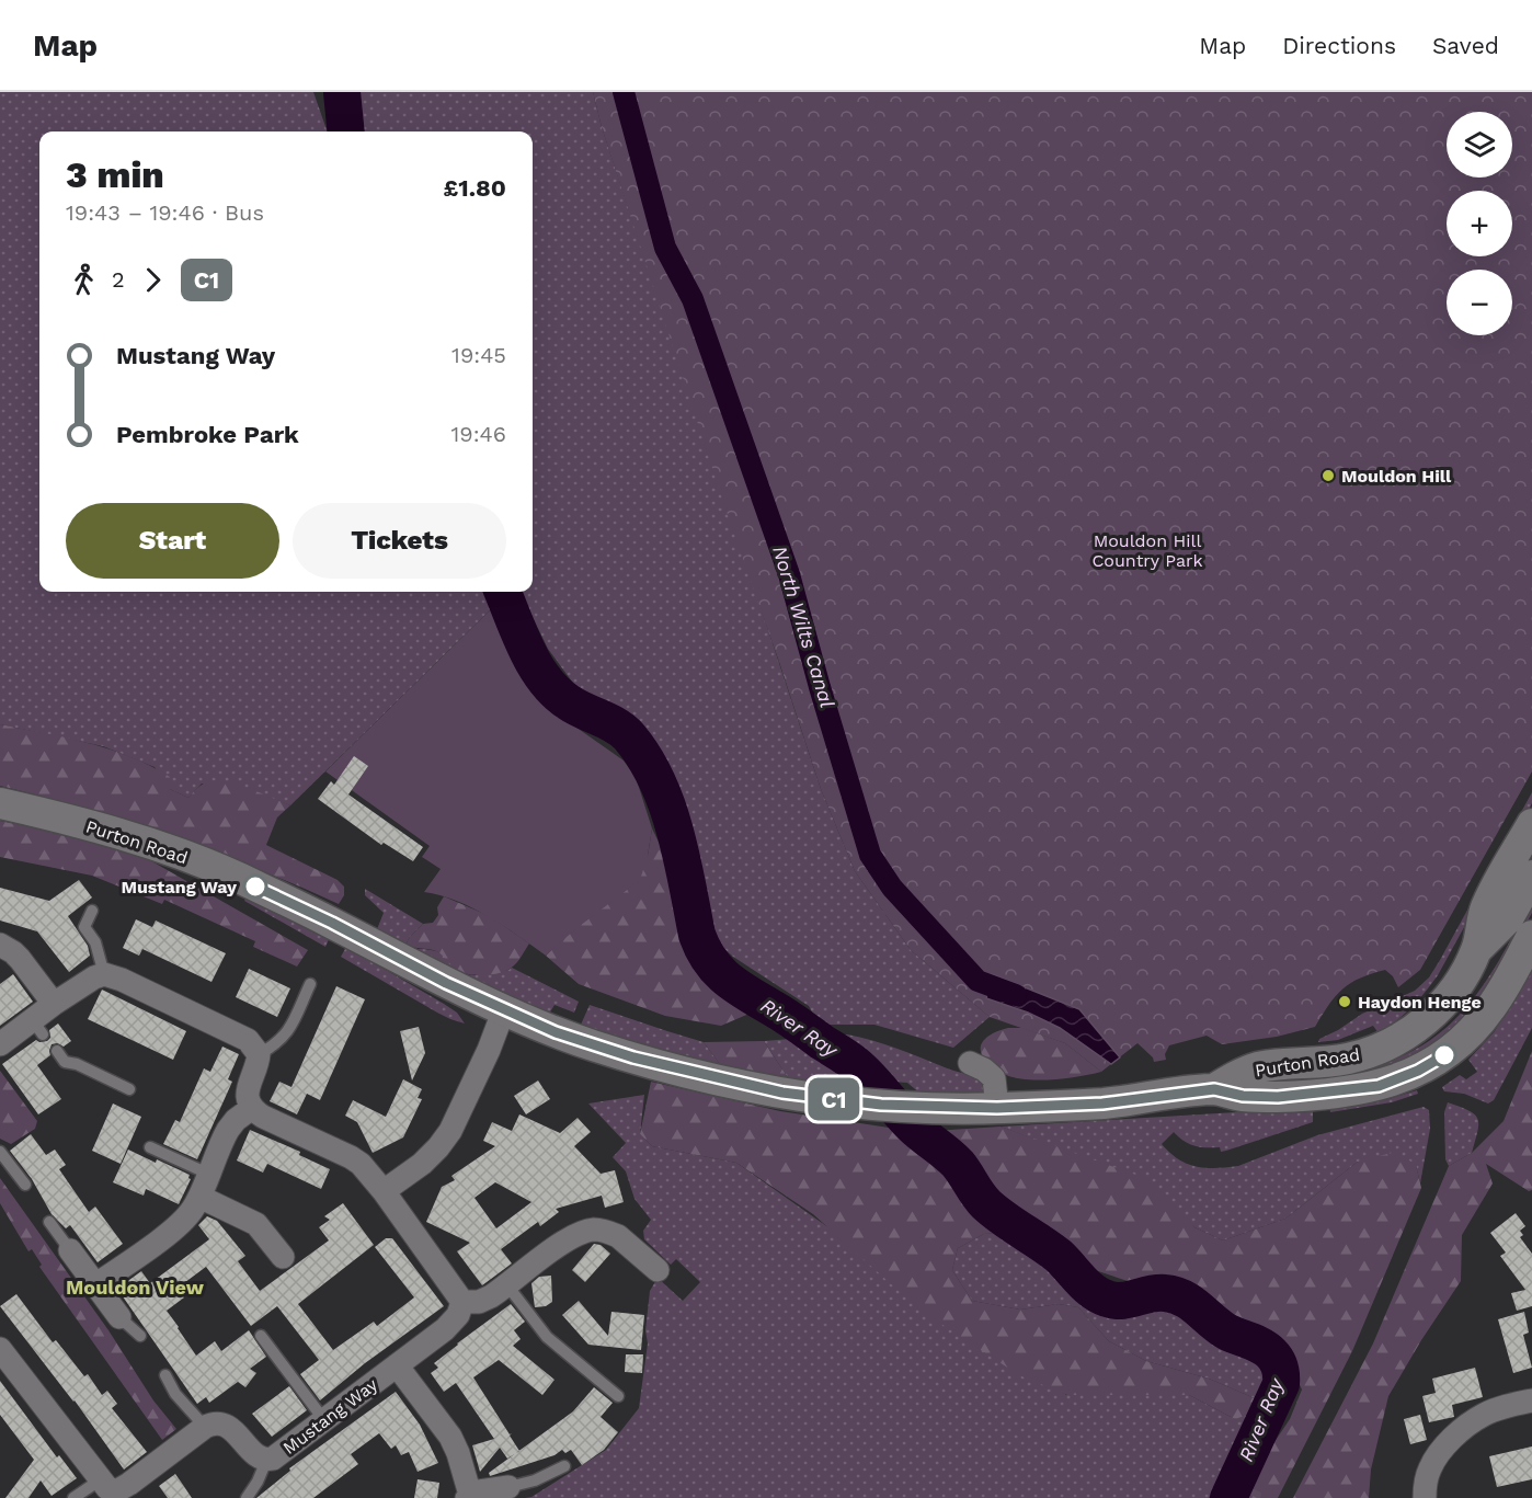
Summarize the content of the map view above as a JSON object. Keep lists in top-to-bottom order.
{
  "streets": {
    "main road": ["Purton Road"],
    "street": ["Mustang Way"]
  },
  "districts": ["Mouldon View"],
  "water": ["North Wilts Canal", "River Ray"],
  "parks": ["Mouldon Hill Country Park"],
  "places": ["Mouldon Hill", "Mustang Way", "Haydon Henge"],
  "lines": ["bus line C1"],
  "page": {
    "header": "Map",
    "nav": ["Map", "Directions", "Saved"],
    "on_map": "C1",
    "map_buttons": ["+", "−"],
    "heading": ["3 min", "19:43 – 19:46 · Bus", "£1.80"],
    "legs": ["2", "C1"],
    "list": [
      {
        "name": "Mustang Way",
        "value": "19:45"
      },
      {
        "name": "Pembroke Park",
        "value": "19:46"
      }
    ],
    "buttons": ["Start", "Tickets"]
  }
}
